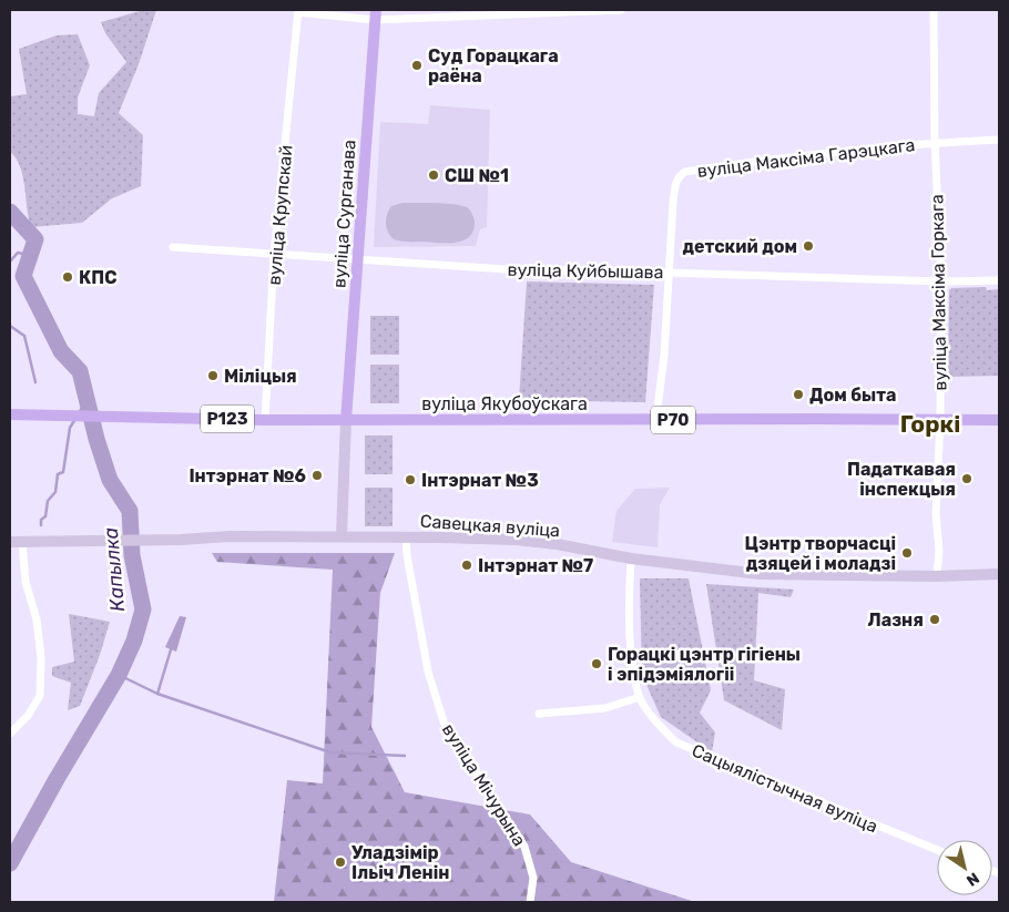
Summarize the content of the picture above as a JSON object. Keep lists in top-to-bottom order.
{
  "streets": {
    "main road": [
      "вуліца Сурганава",
      "вуліца Якубоўскага",
      "Р123",
      "Р70",
      "Савецкая вуліца"
    ],
    "street": [
      "вуліца Максіма Гарэцкага",
      "вуліца Крупскай",
      "вуліца Куйбышава",
      "вуліца Максіма Горкага",
      "вуліца Мічурына",
      "Сацыялістычная вуліца"
    ]
  },
  "crossings": [
    ["вуліца Максіма Гарэцкага", "вуліца Куйбышава"],
    ["вуліца Максіма Гарэцкага", "вуліца Максіма Горкага"],
    ["вуліца Сурганава", "вуліца Куйбышава"],
    ["вуліца Сурганава", "вуліца Якубоўскага"],
    ["вуліца Крупскай", "вуліца Куйбышава"],
    ["вуліца Крупскай", "вуліца Якубоўскага"],
    ["вуліца Куйбышава", "вуліца Максіма Горкага"],
    ["вуліца Максіма Горкага", "вуліца Якубоўскага"],
    ["вуліца Максіма Горкага", "Савецкая вуліца"],
    ["Савецкая вуліца", "вуліца Мічурына"],
    ["Савецкая вуліца", "Сацыялістычная вуліца"]
  ],
  "districts": ["Горкі"],
  "water": ["Капылка"],
  "places": [
    "Суд Горацкага раёна",
    "СШ №1",
    "детский дом",
    "КПС",
    "Міліцыя",
    "Дом быта",
    "Інтэрнат №6",
    "Падаткавая інспекцыя",
    "Інтэрнат №3",
    "Цэнтр творчасці дзяцей і моладзі",
    "Інтэрнат №7",
    "Лазня",
    "Горацкі цэнтр гігіены і эпідэміялогіі",
    "Уладзімір Ільіч Ленін"
  ],
  "north": "bottom right"
}
